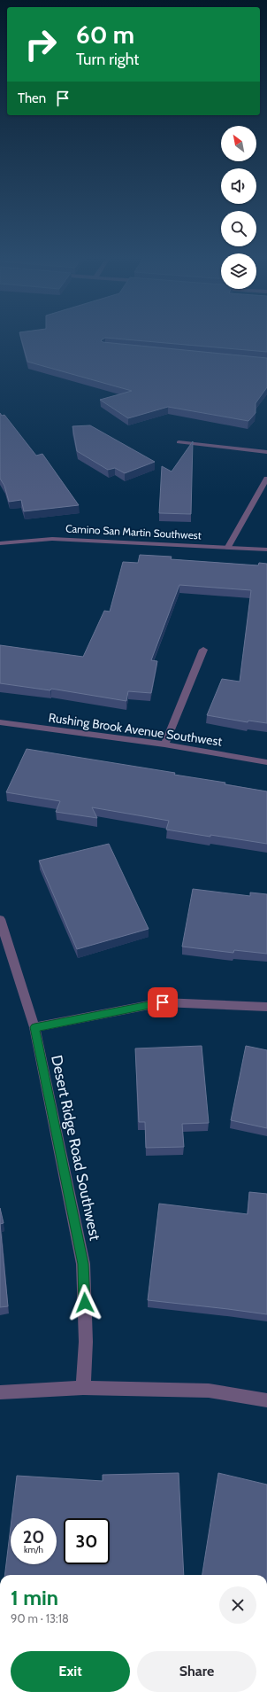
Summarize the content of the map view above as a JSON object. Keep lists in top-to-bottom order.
{
  "streets": {
    "street": ["Camino San Martin Southwest", "Rushing Brook Avenue Southwest", "Desert Ridge Road Southwest"]
  },
  "north": "top left",
  "page": {
    "turn": ["60 m", "Turn right"],
    "then": "Then",
    "speed": "20 km/h",
    "limit": "30",
    "heading": ["1 min", "90 m · 13:18"],
    "buttons": ["Exit", "Share"]
  }
}
